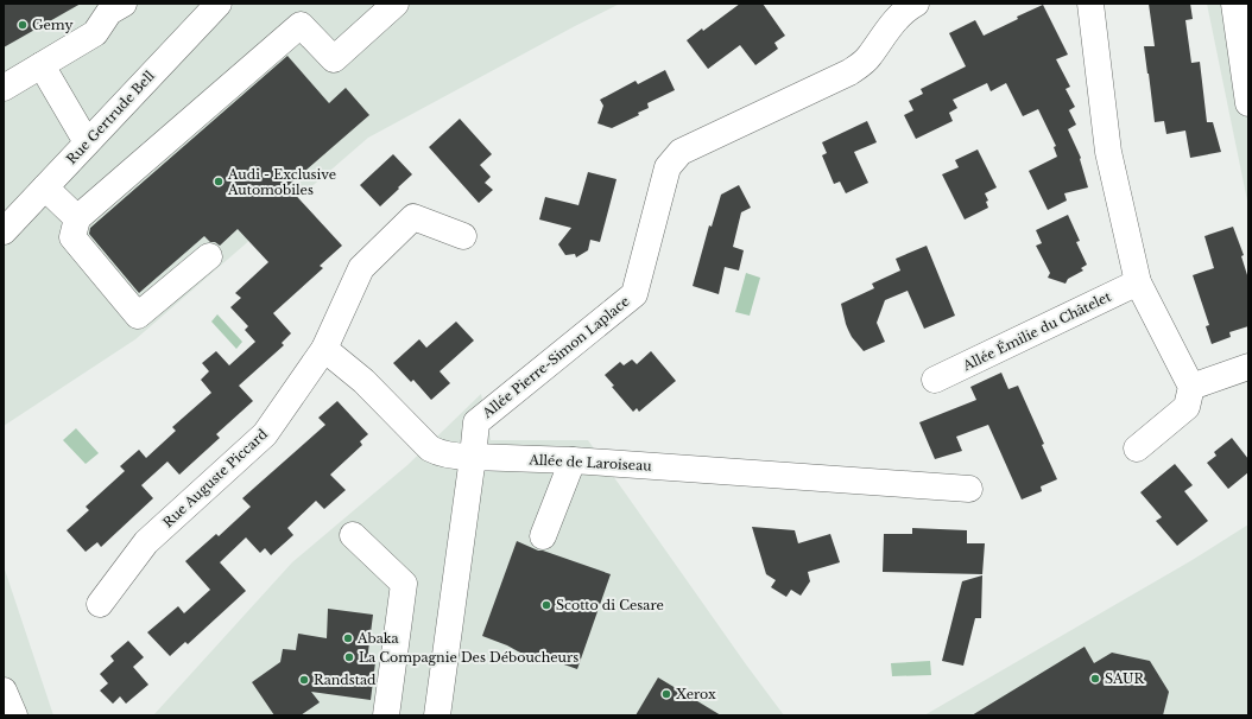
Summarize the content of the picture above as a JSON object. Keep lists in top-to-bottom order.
{
  "streets": {
    "street": [
      "Rue Gertrude Bell",
      "Allée Émilie du Châtelet",
      "Allée Pierre-Simon Laplace",
      "Allée de Laroiseau",
      "Rue Auguste Piccard"
    ]
  },
  "crossings": [
    ["Allée Pierre-Simon Laplace", "Allée de Laroiseau"]
  ],
  "places": [
    "Gemy",
    "Audi - Exclusive Automobiles",
    "Scotto di Cesare",
    "Abaka",
    "La Compagnie Des Déboucheurs",
    "SAUR",
    "Randstad",
    "Xerox"
  ]
}
